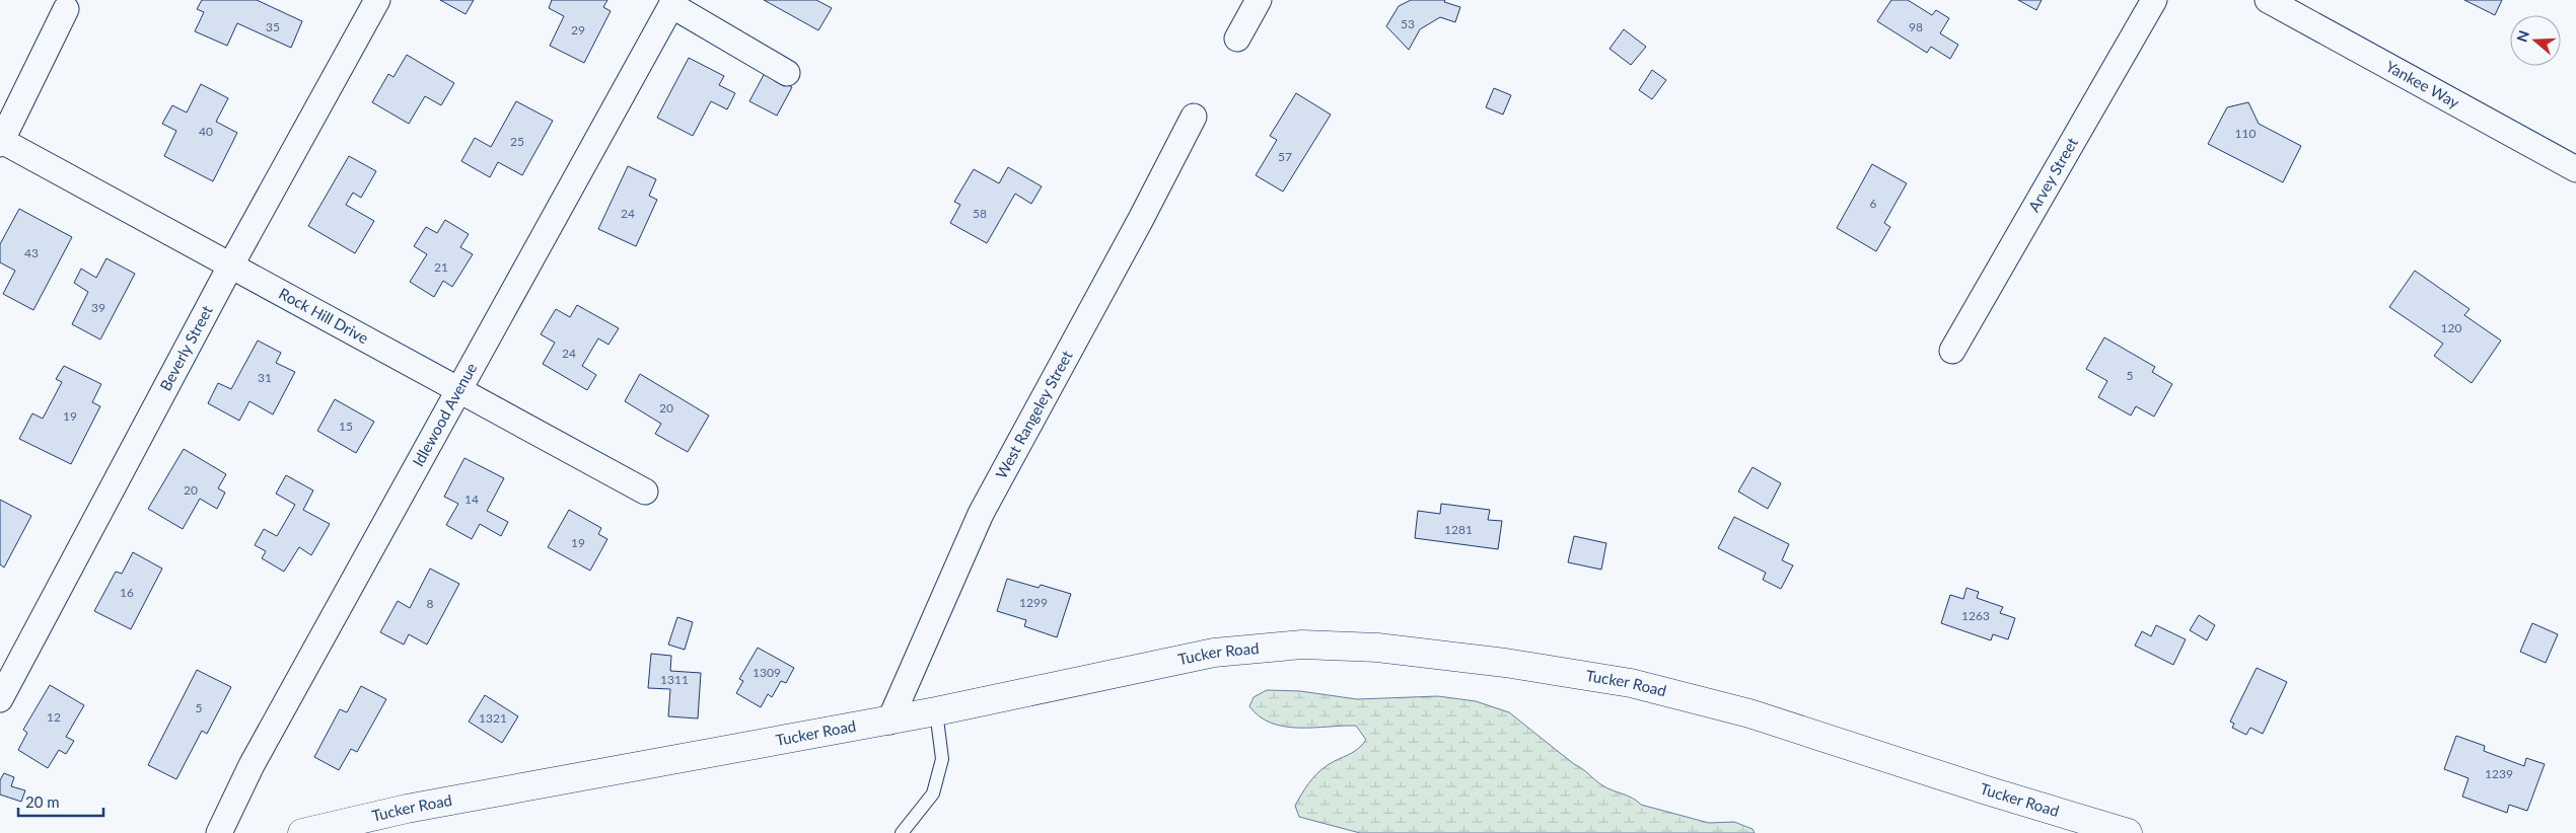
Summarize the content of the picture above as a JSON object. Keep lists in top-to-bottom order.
{
  "streets": {
    "main road": ["Tucker Road"],
    "street": [
      "Yankee Way",
      "Arvey Street",
      "Rock Hill Drive",
      "Beverly Street",
      "Idlewood Avenue",
      "West Rangeley Street"
    ]
  },
  "crossings": [
    ["Rock Hill Drive", "Beverly Street"],
    ["Rock Hill Drive", "Idlewood Avenue"],
    ["West Rangeley Street", "Tucker Road"]
  ],
  "house_numbers": [
    "53",
    "35",
    "98",
    "29",
    "40",
    "110",
    "25",
    "57",
    "6",
    "24",
    "58",
    "43",
    "21",
    "39",
    "120",
    "24",
    "5",
    "31",
    "20",
    "19",
    "15",
    "20",
    "14",
    "1281",
    "19",
    "16",
    "1299",
    "8",
    "1263",
    "1309",
    "1311",
    "5",
    "12",
    "1321",
    "1239"
  ],
  "scale_bar": "20 m",
  "north": "left"
}
